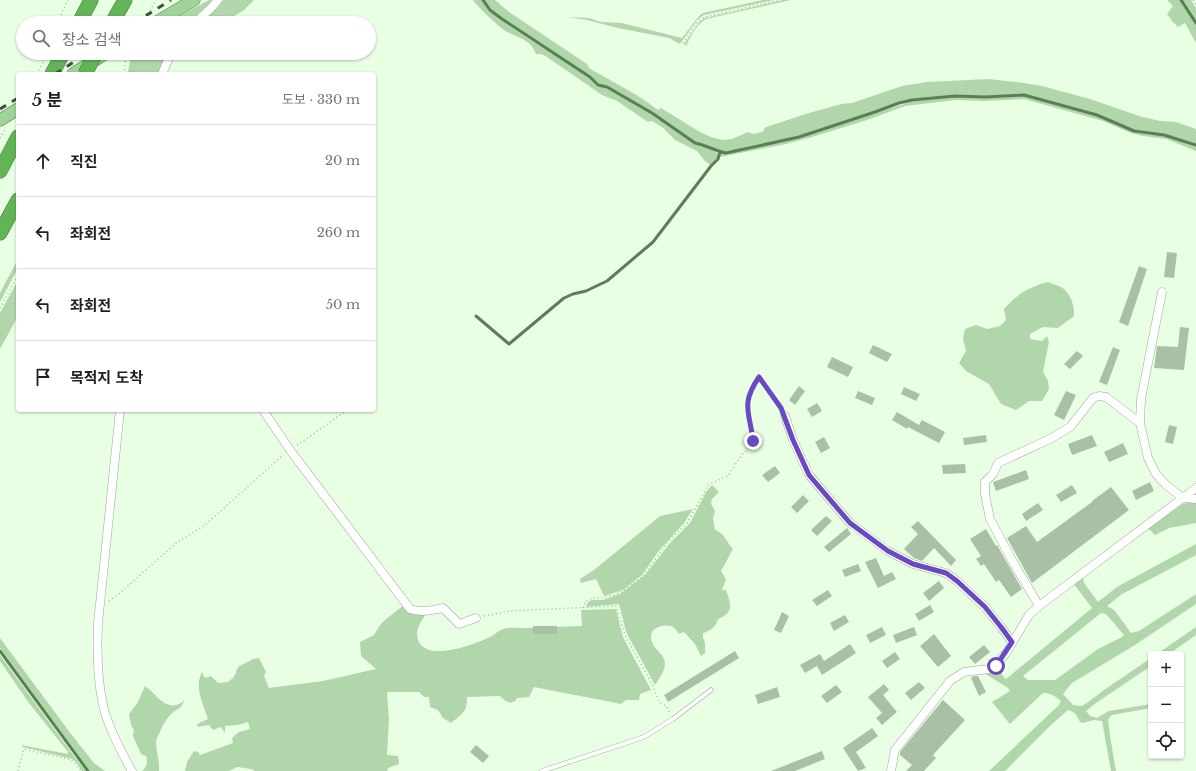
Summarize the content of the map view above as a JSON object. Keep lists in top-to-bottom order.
{
  "page": {
    "search": "장소 검색",
    "heading": ["5 분", "도보 · 330 m"],
    "list": [
      ["직진", "20 m"],
      ["좌회전", "260 m"],
      ["좌회전", "50 m"],
      "목적지 도착"
    ],
    "map_buttons": ["+", "−"]
  }
}
